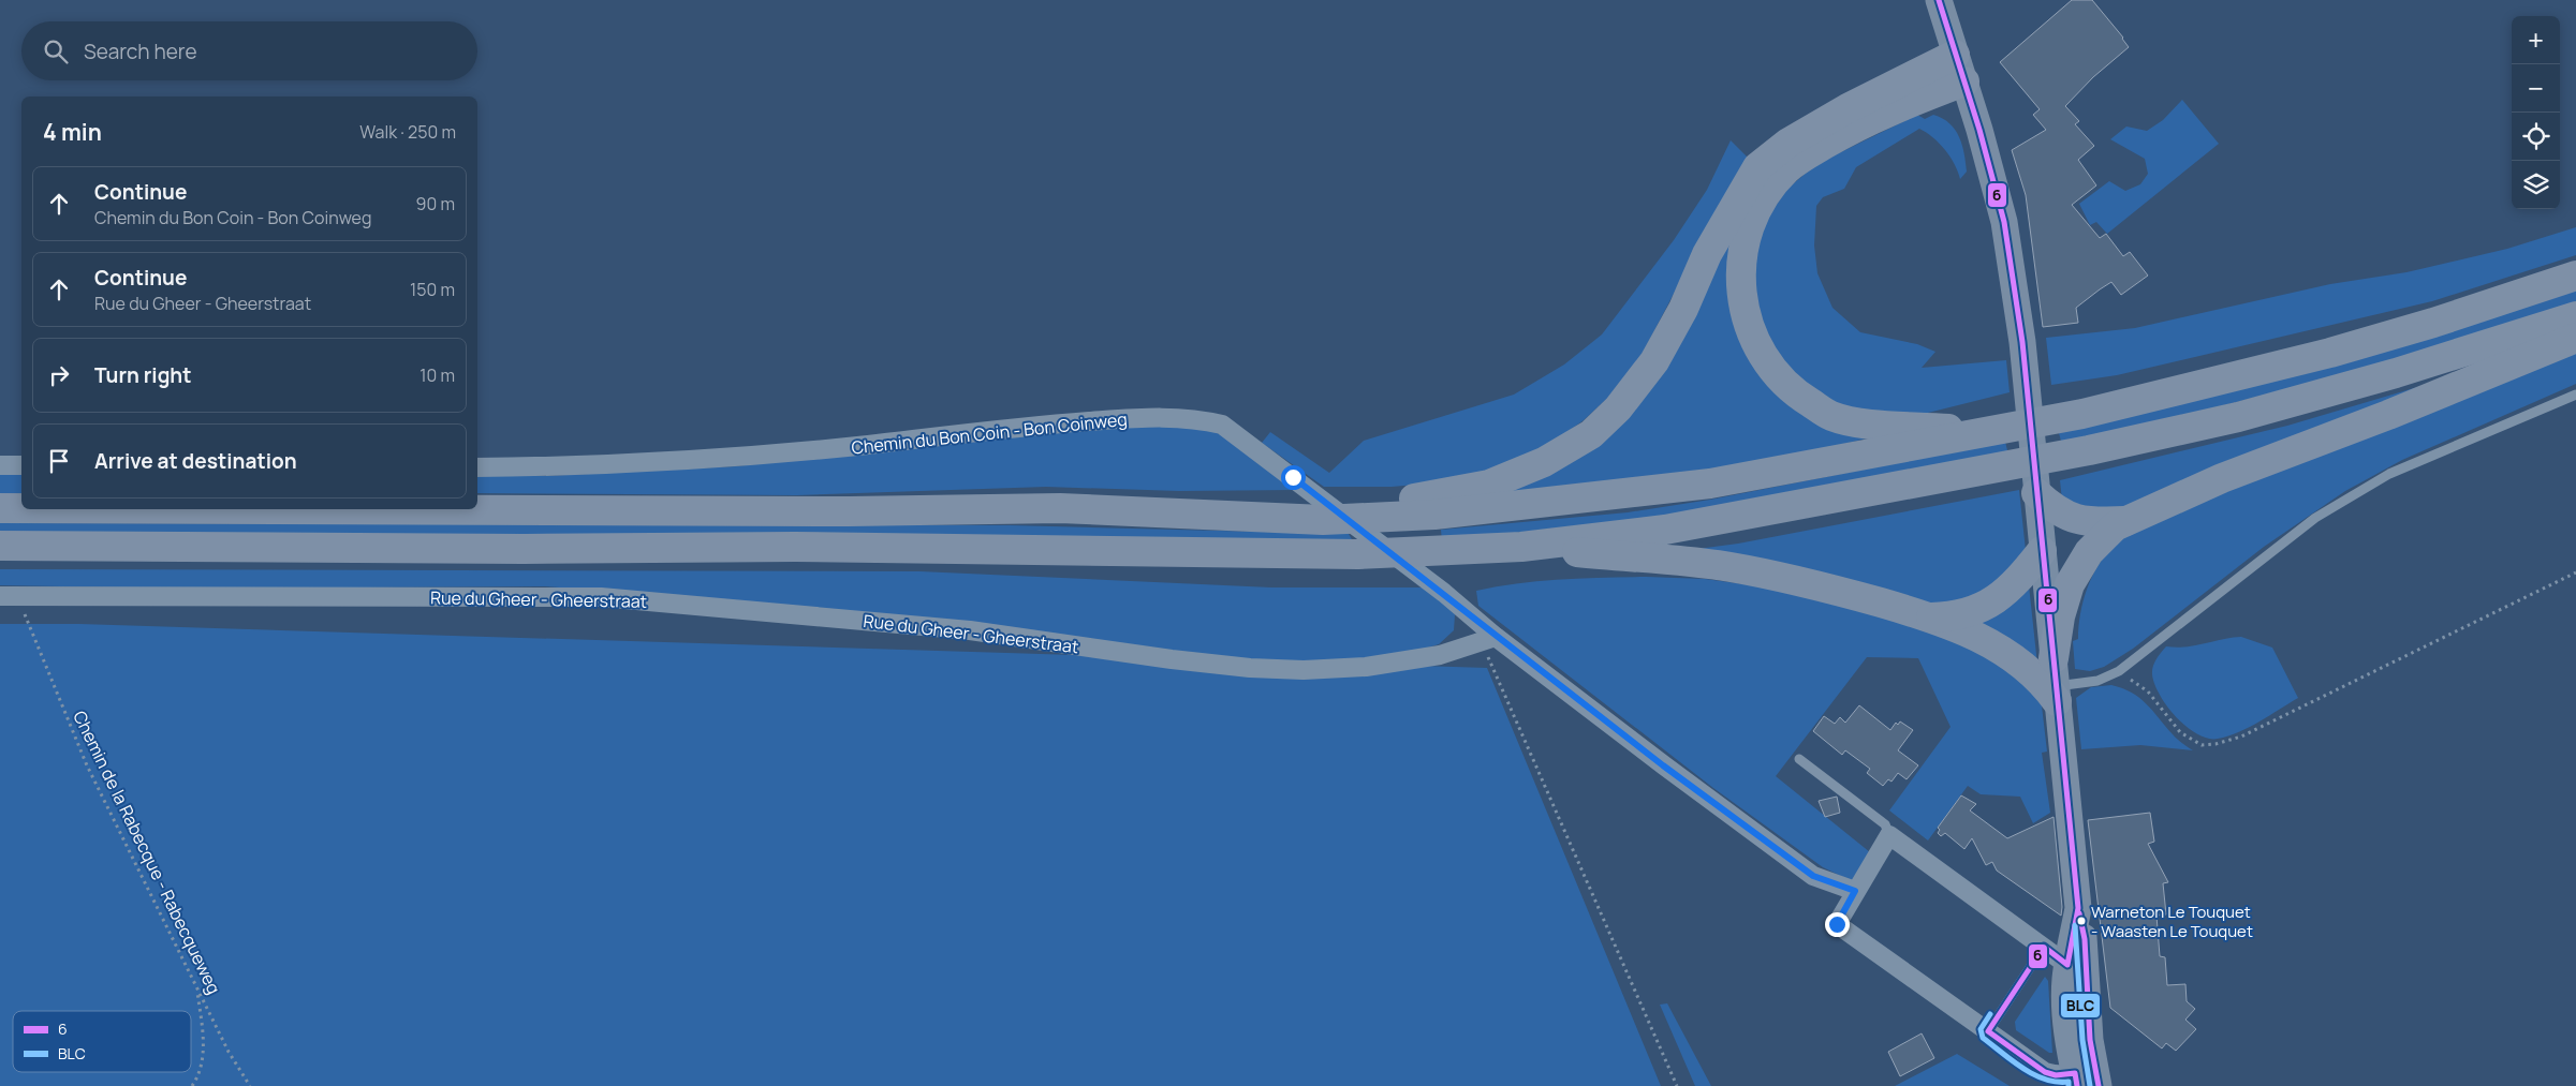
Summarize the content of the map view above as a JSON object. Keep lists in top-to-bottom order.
{
  "streets": {
    "street": ["Chemin du Bon Coin - Bon Coinweg", "Rue du Gheer - Gheerstraat"],
    "path": ["Chemin de la Rabecque - Rabecqueweg"]
  },
  "crossings": [
    ["Chemin du Bon Coin - Bon Coinweg", "Rue du Gheer - Gheerstraat"],
    ["Rue du Gheer - Gheerstraat", "Chemin de la Rabecque - Rabecqueweg"]
  ],
  "places": ["Warneton Le Touquet - Waasten Le Touquet"],
  "lines": ["transit line 6", "transit line BLC"],
  "legend": ["6", "BLC"],
  "page": {
    "map_buttons": ["+", "−"],
    "search": "Search here",
    "heading": ["4 min", "Walk · 250 m"],
    "list": [
      ["Continue", "Chemin du Bon Coin - Bon Coinweg", "90 m"],
      ["Continue", "Rue du Gheer - Gheerstraat", "150 m"],
      ["Turn right", "10 m"],
      "Arrive at destination"
    ]
  }
}
